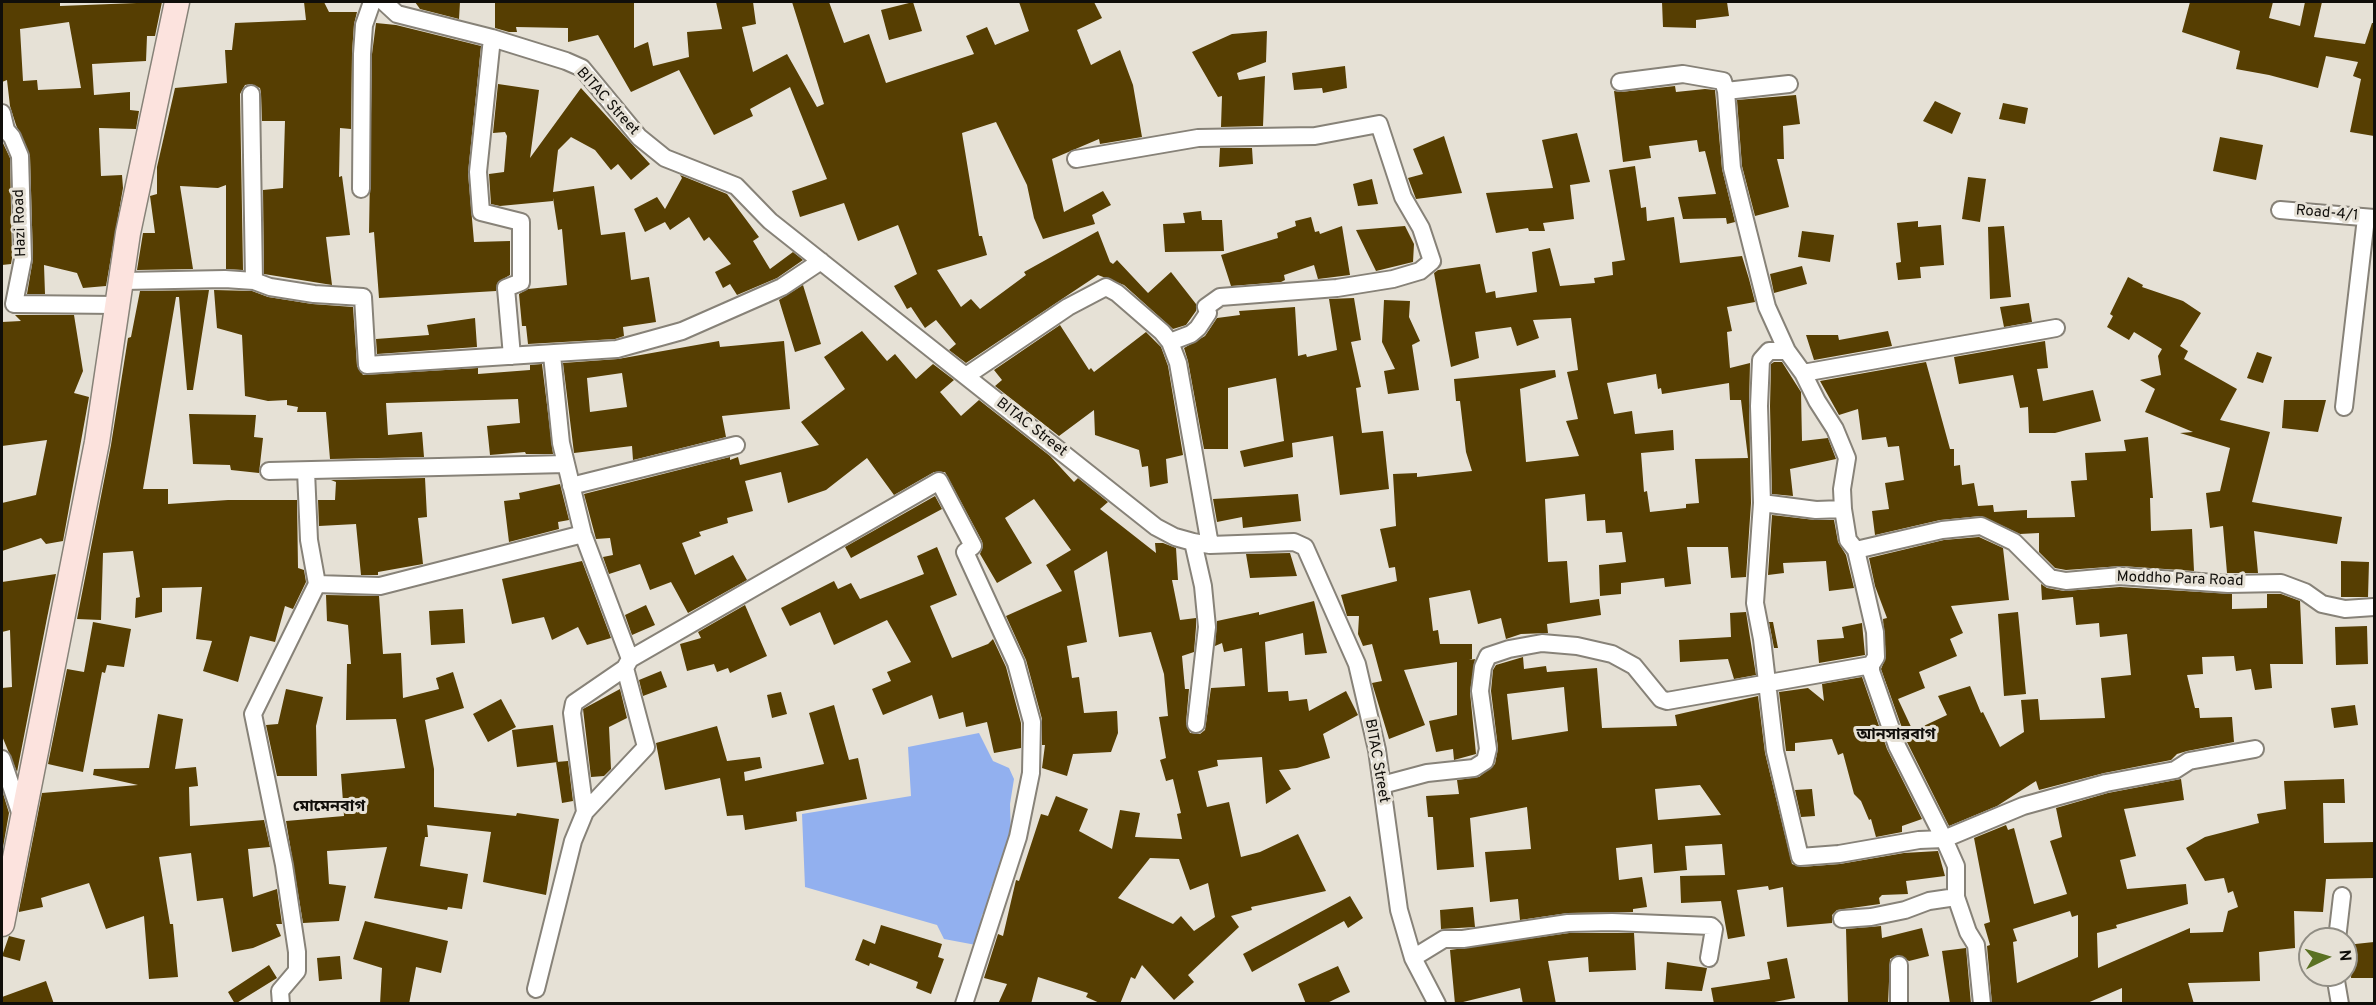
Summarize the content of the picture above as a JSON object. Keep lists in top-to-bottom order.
{
  "streets": {
    "street": [
      "BITAC Street",
      "Road-4/1",
      "Hazi Road",
      "Moddho Para Road"
    ]
  },
  "districts": ["আনসারবাগ", "মোমেনবাগ"],
  "north": "right"
}
